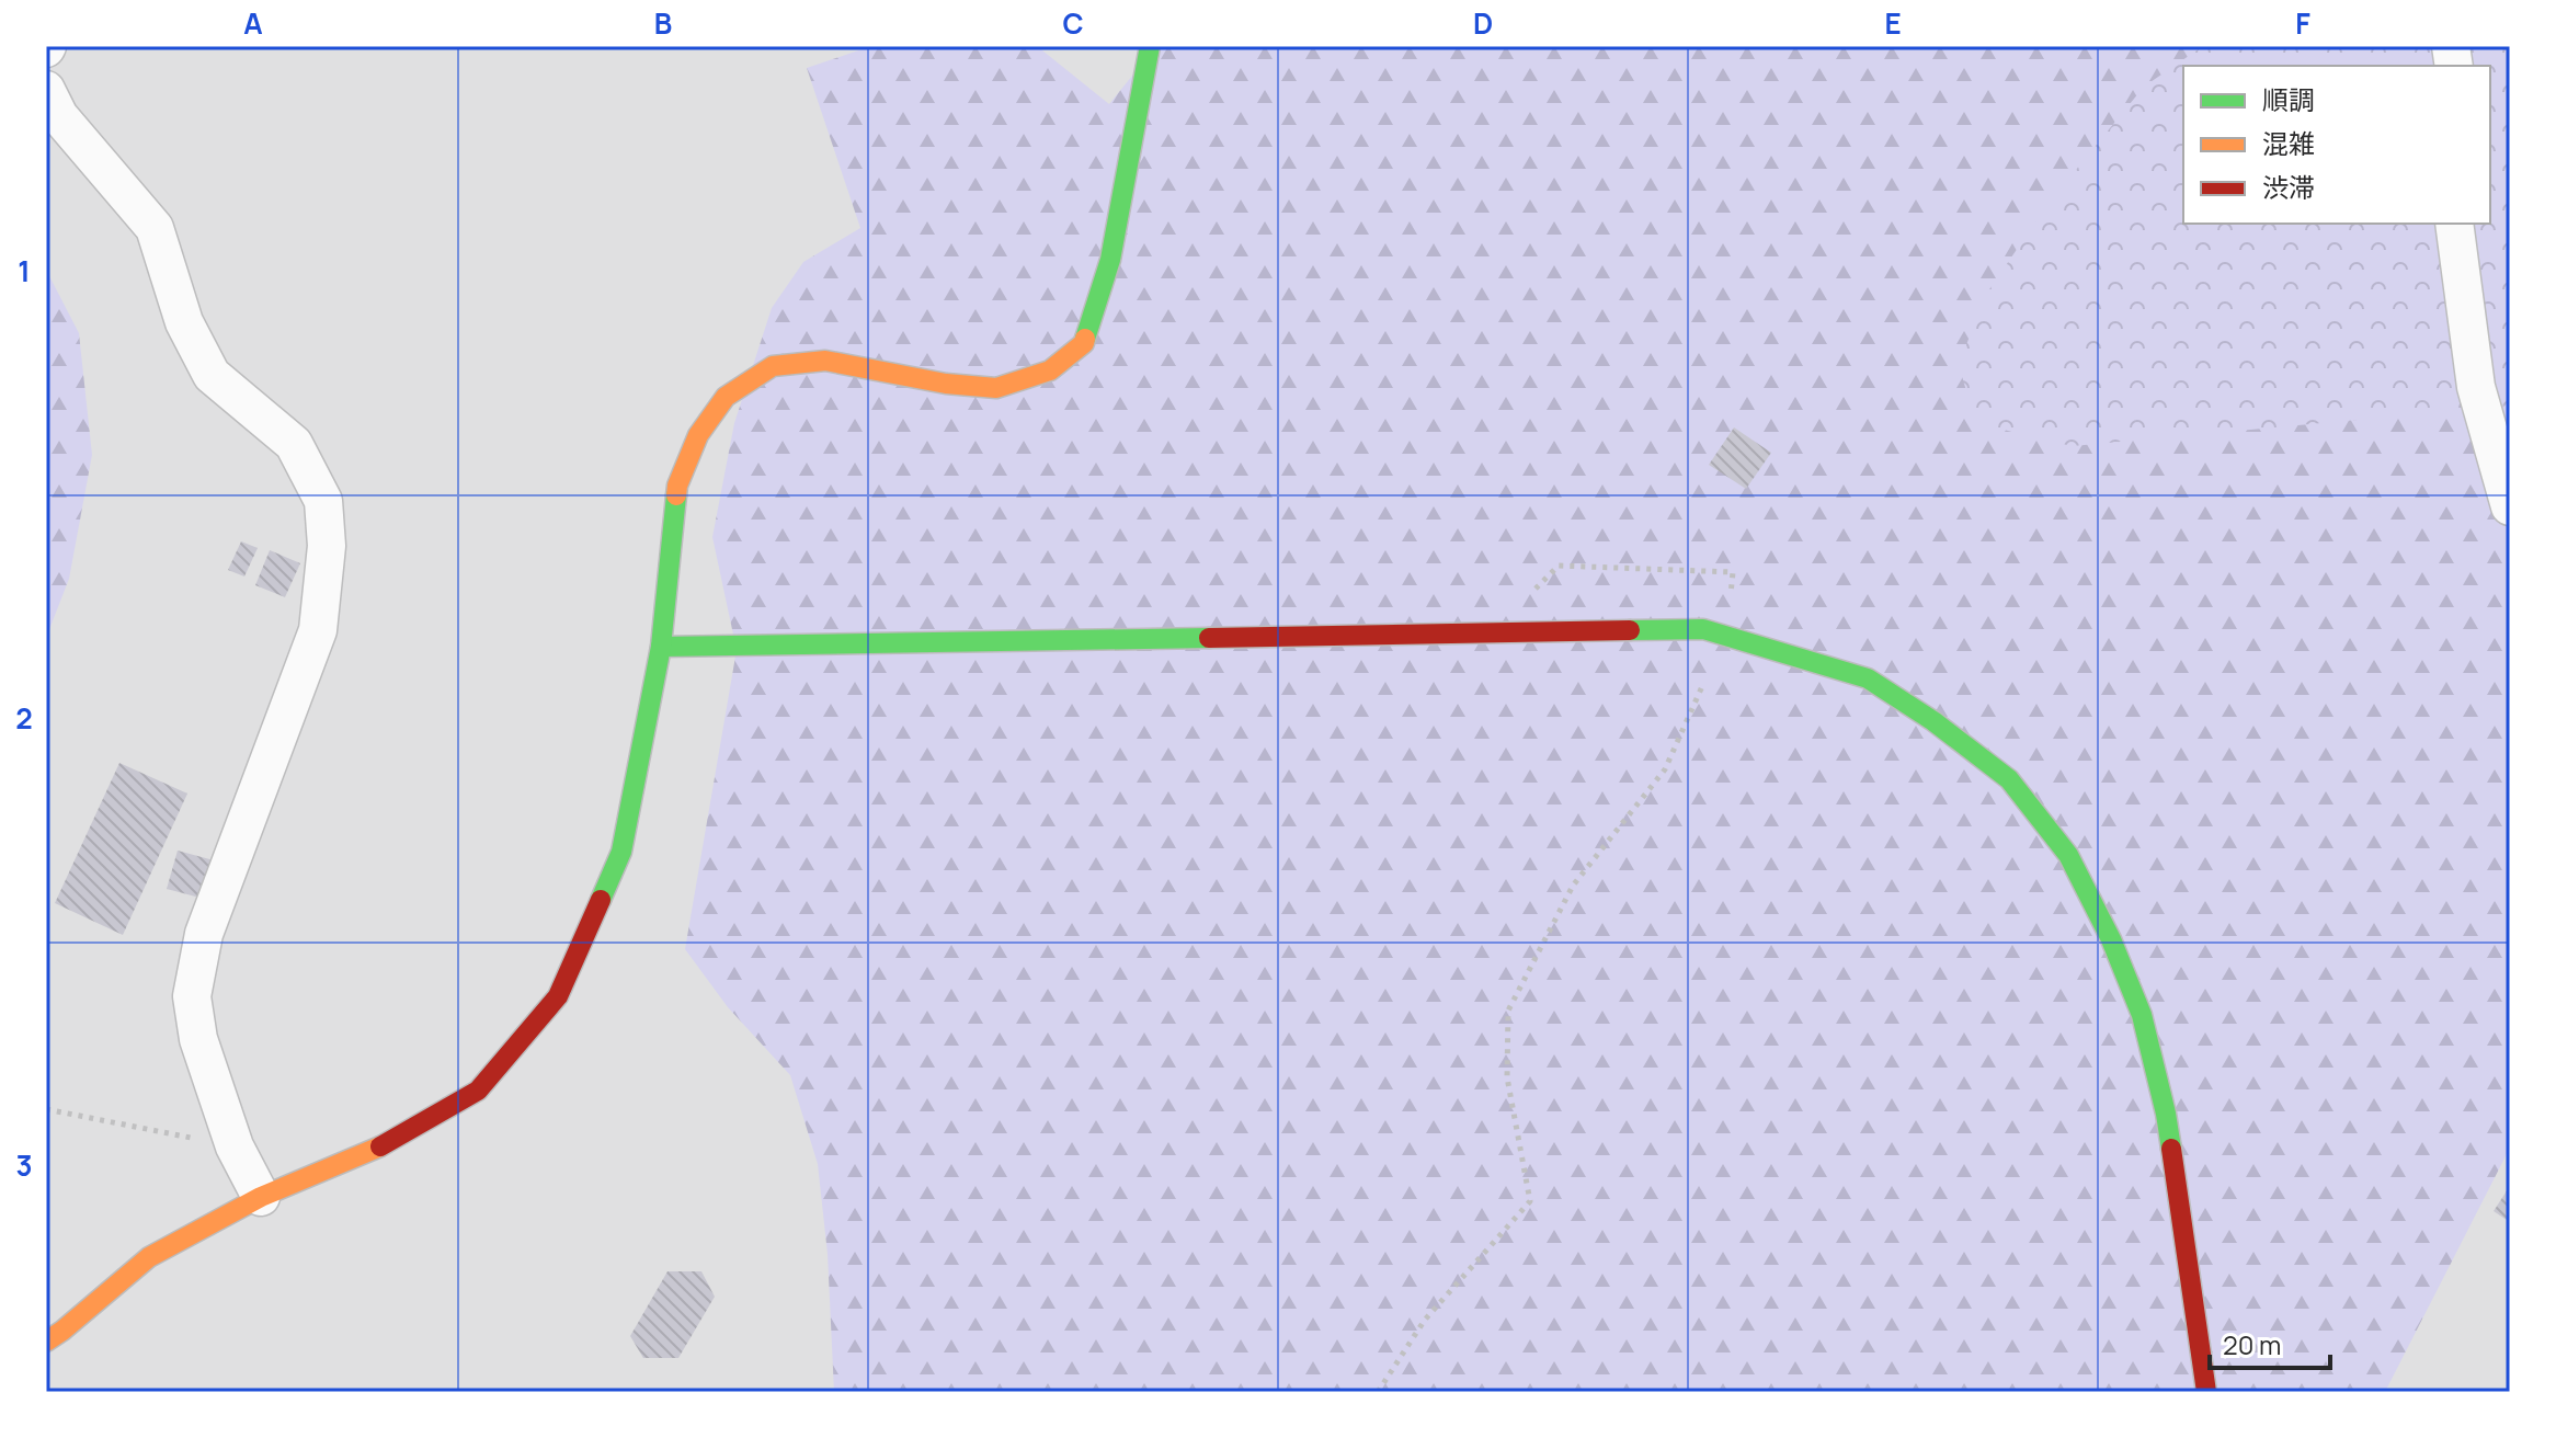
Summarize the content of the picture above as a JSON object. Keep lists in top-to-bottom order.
{
  "legend": ["順調", "混雑", "渋滞"],
  "scale_bar": "20 m",
  "grid": {
    "columns": [
      "A",
      "B",
      "C",
      "D",
      "E",
      "F"
    ],
    "rows": ["1", "2", "3"]
  }
}
